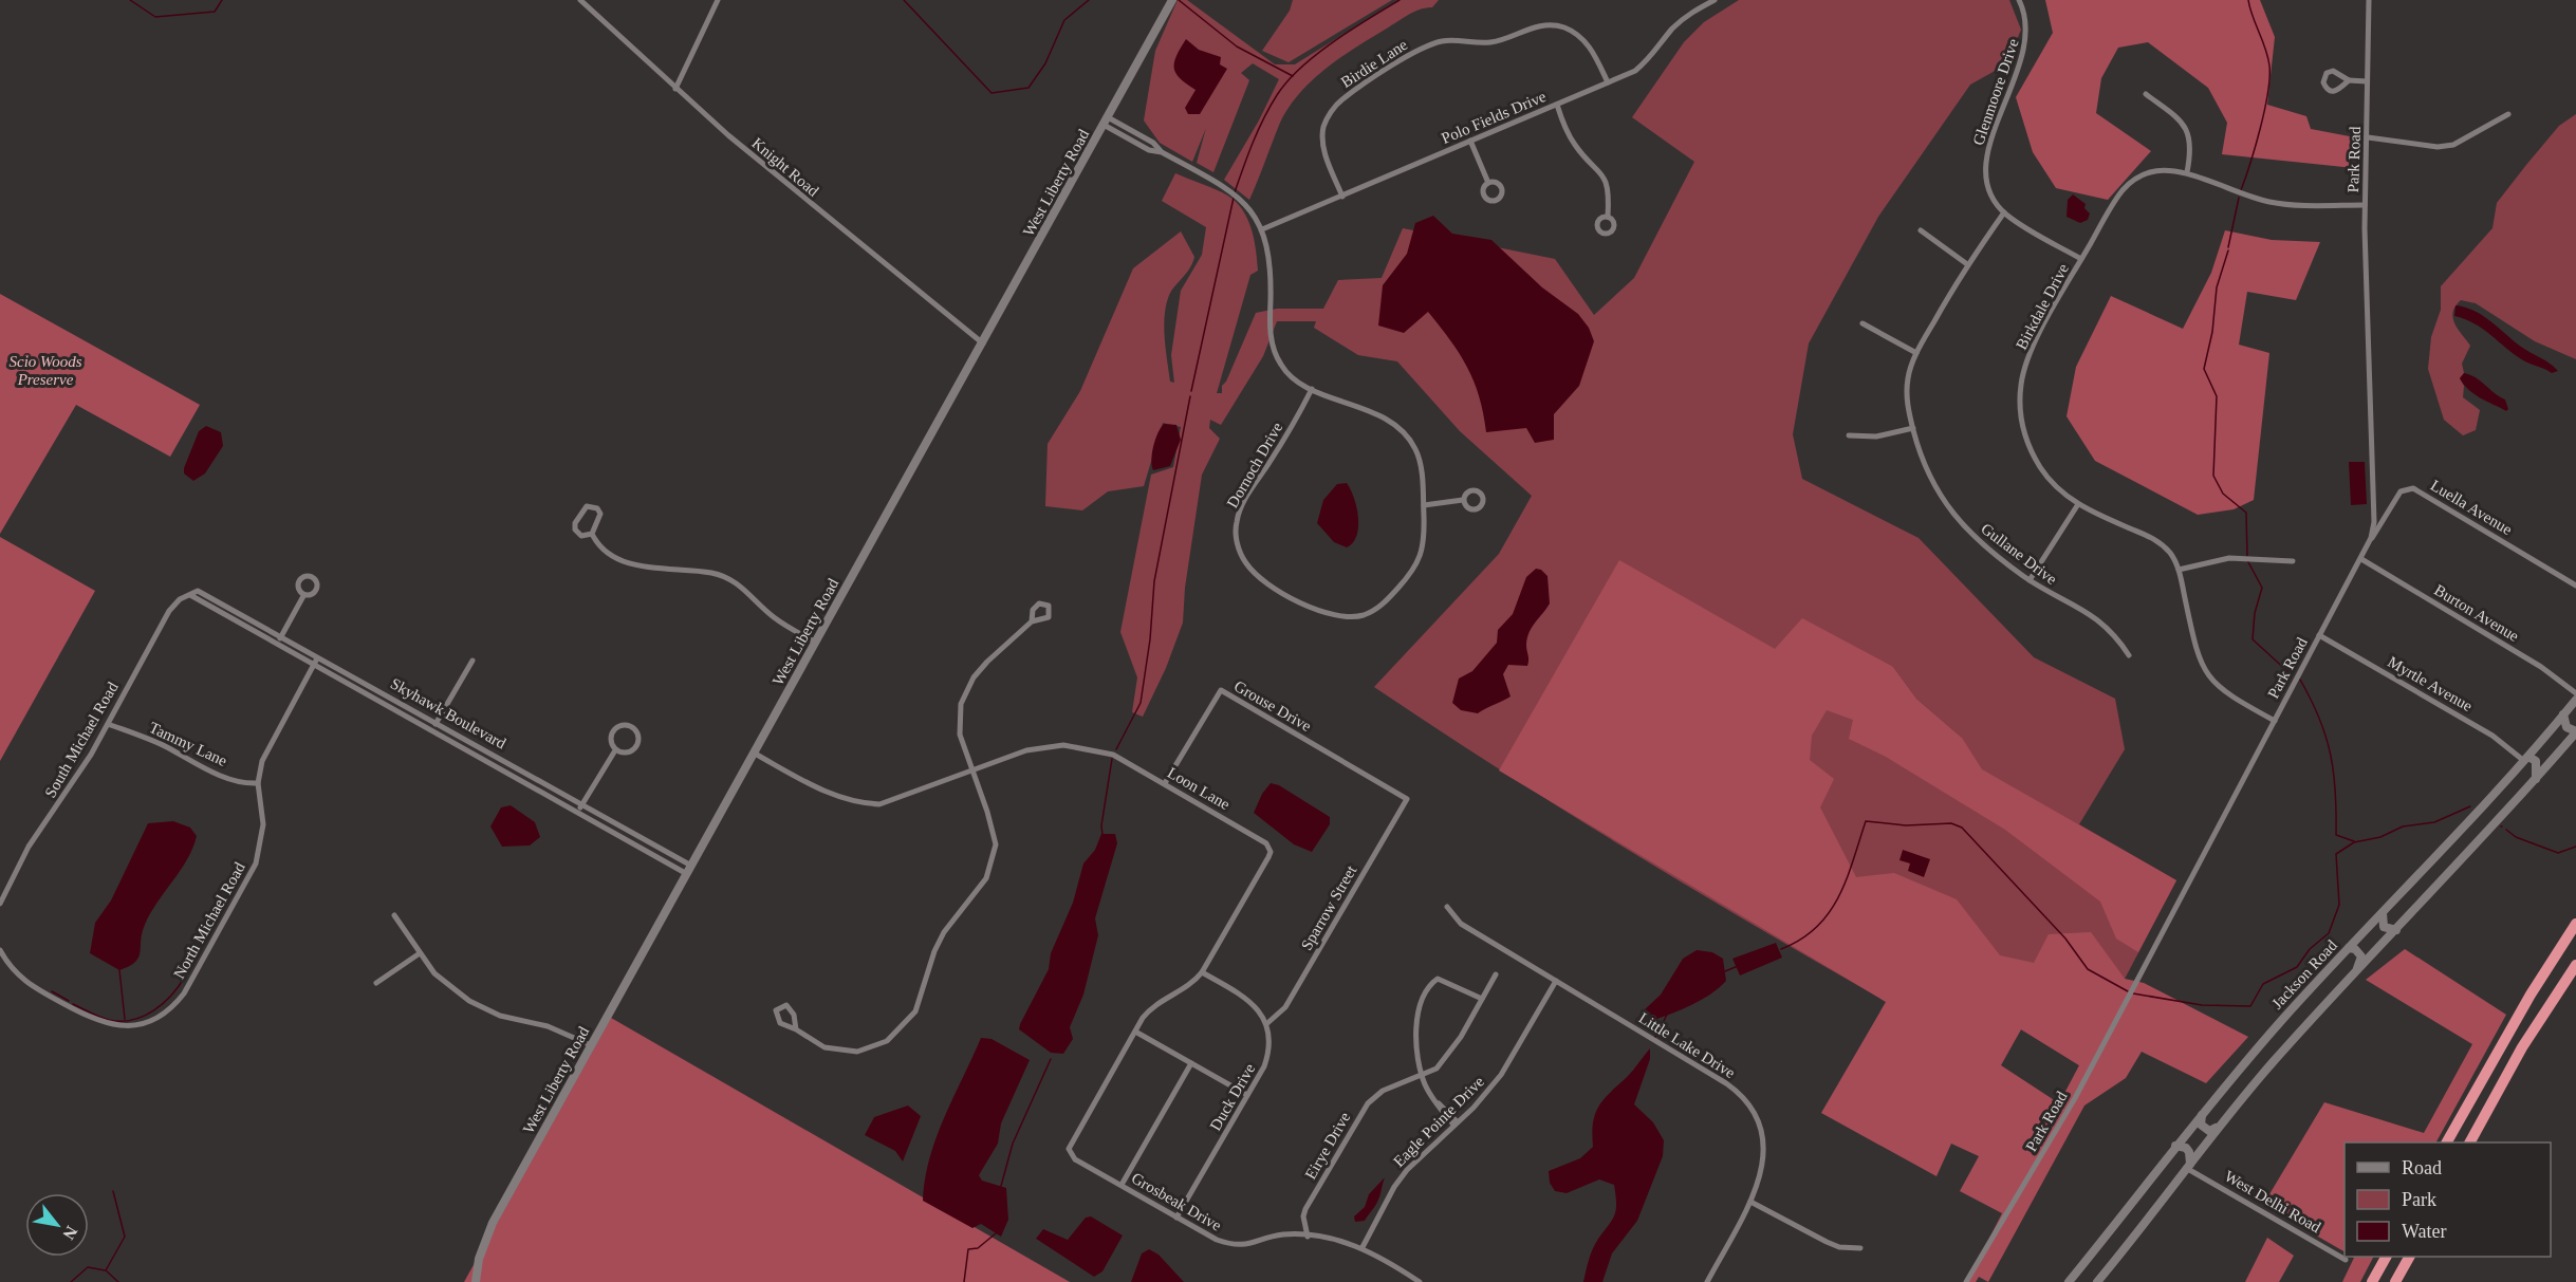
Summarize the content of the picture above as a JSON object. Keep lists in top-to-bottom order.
{
  "streets": {
    "main road": ["West Liberty Road", "Jackson Road"],
    "street": [
      "Birdie Lane",
      "Glenmoore Drive",
      "Polo Fields Drive",
      "Park Road",
      "Knight Road",
      "Birkdale Drive",
      "Dornoch Drive",
      "Luella Avenue",
      "Gullane Drive",
      "Burton Avenue",
      "Myrtle Avenue",
      "Grouse Drive",
      "Skyhawk Boulevard",
      "South Michael Road",
      "Tammy Lane",
      "Loon Lane",
      "Sparrow Street",
      "North Michael Road",
      "Little Lake Drive",
      "Duck Drive",
      "Eagle Pointe Drive",
      "Eirye Drive",
      "Grosbeak Drive",
      "West Delhi Road"
    ]
  },
  "crossings": [
    ["Birdie Lane", "Polo Fields Drive"],
    ["Glenmoore Drive", "Gullane Drive"],
    ["Polo Fields Drive", "Dornoch Drive"],
    ["Park Road", "Birkdale Drive"],
    ["Park Road", "Luella Avenue"],
    ["Park Road", "Burton Avenue"],
    ["Park Road", "Myrtle Avenue"],
    ["Knight Road", "West Liberty Road"],
    ["West Liberty Road", "Dornoch Drive"],
    ["West Liberty Road", "Skyhawk Boulevard"],
    ["West Liberty Road", "Loon Lane"],
    ["Myrtle Avenue", "Jackson Road"],
    ["Grouse Drive", "Loon Lane"],
    ["Grouse Drive", "Sparrow Street"],
    ["Skyhawk Boulevard", "South Michael Road"],
    ["Skyhawk Boulevard", "North Michael Road"],
    ["South Michael Road", "Tammy Lane"],
    ["Tammy Lane", "North Michael Road"],
    ["Loon Lane", "Grosbeak Drive"],
    ["Sparrow Street", "Duck Drive"],
    ["Little Lake Drive", "Eagle Pointe Drive"],
    ["Duck Drive", "Grosbeak Drive"],
    ["Eagle Pointe Drive", "Grosbeak Drive"],
    ["Eirye Drive", "Grosbeak Drive"]
  ],
  "parks": ["Scio Woods Preserve"],
  "legend": ["Road", "Park", "Water"],
  "north": "bottom right"
}
